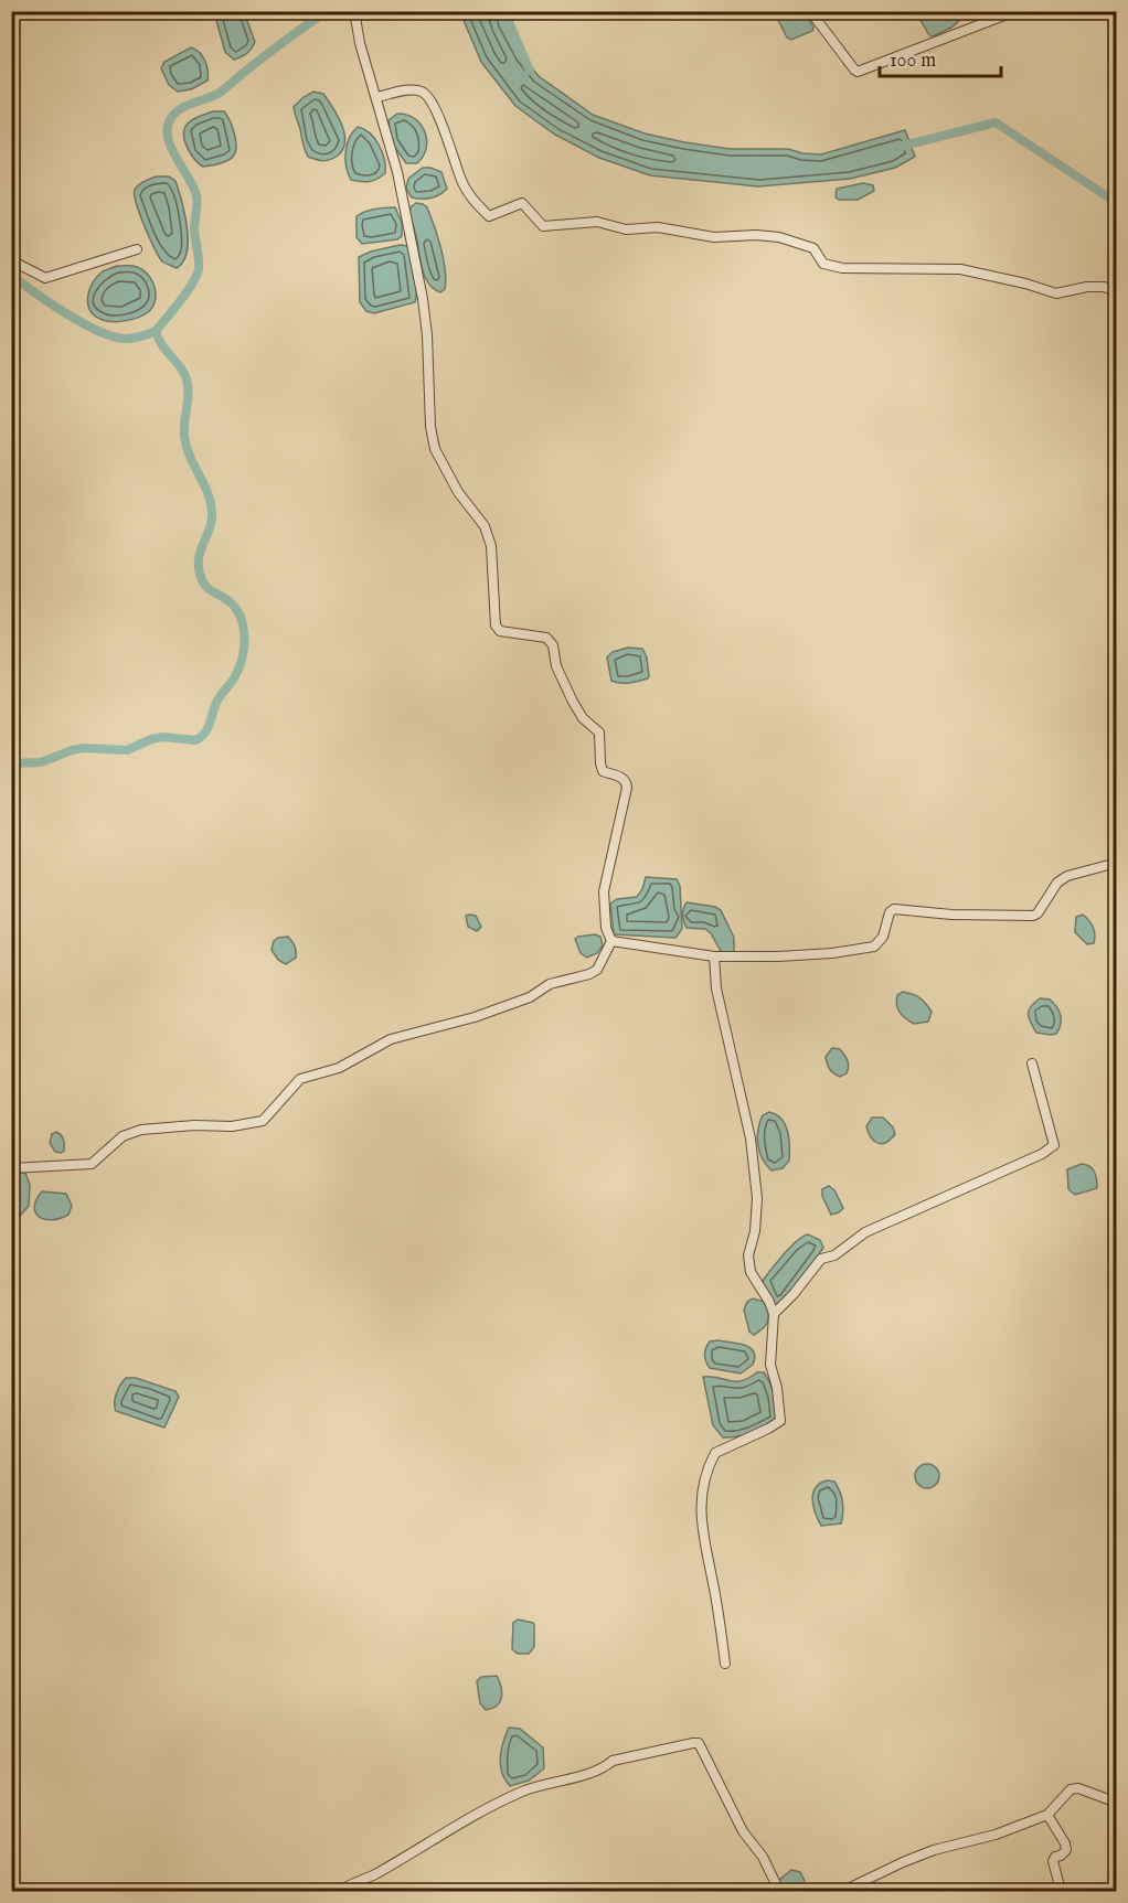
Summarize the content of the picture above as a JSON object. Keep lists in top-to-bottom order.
{
  "scale_bar": "100 m"
}
